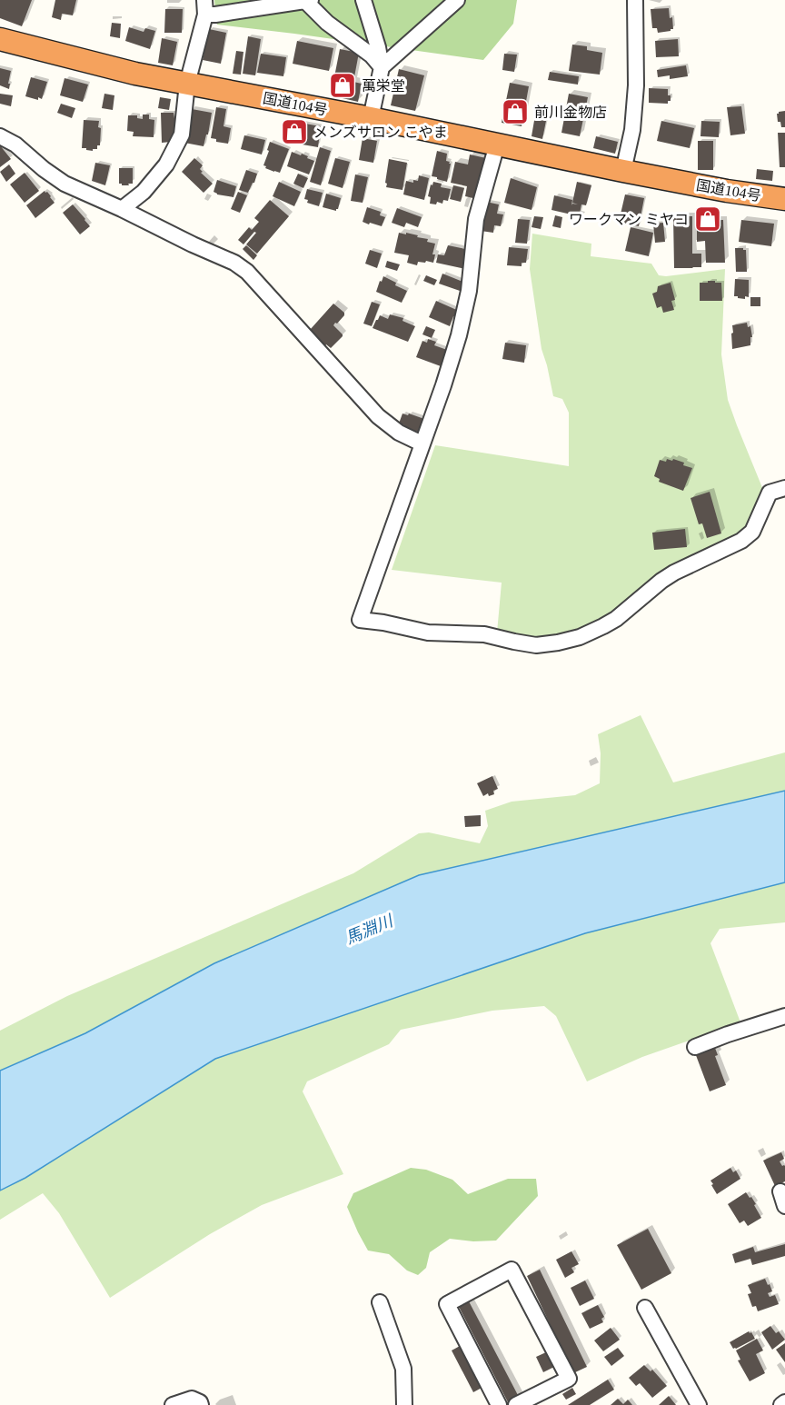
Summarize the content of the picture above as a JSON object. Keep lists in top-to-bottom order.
{
  "streets": {
    "highway": ["国道104号"]
  },
  "water": ["馬淵川"],
  "places": {
    "shop": [
      "萬栄堂",
      "前川金物店",
      "メンズサロン こやま",
      "ワークマン ミヤコ"
    ]
  }
}
